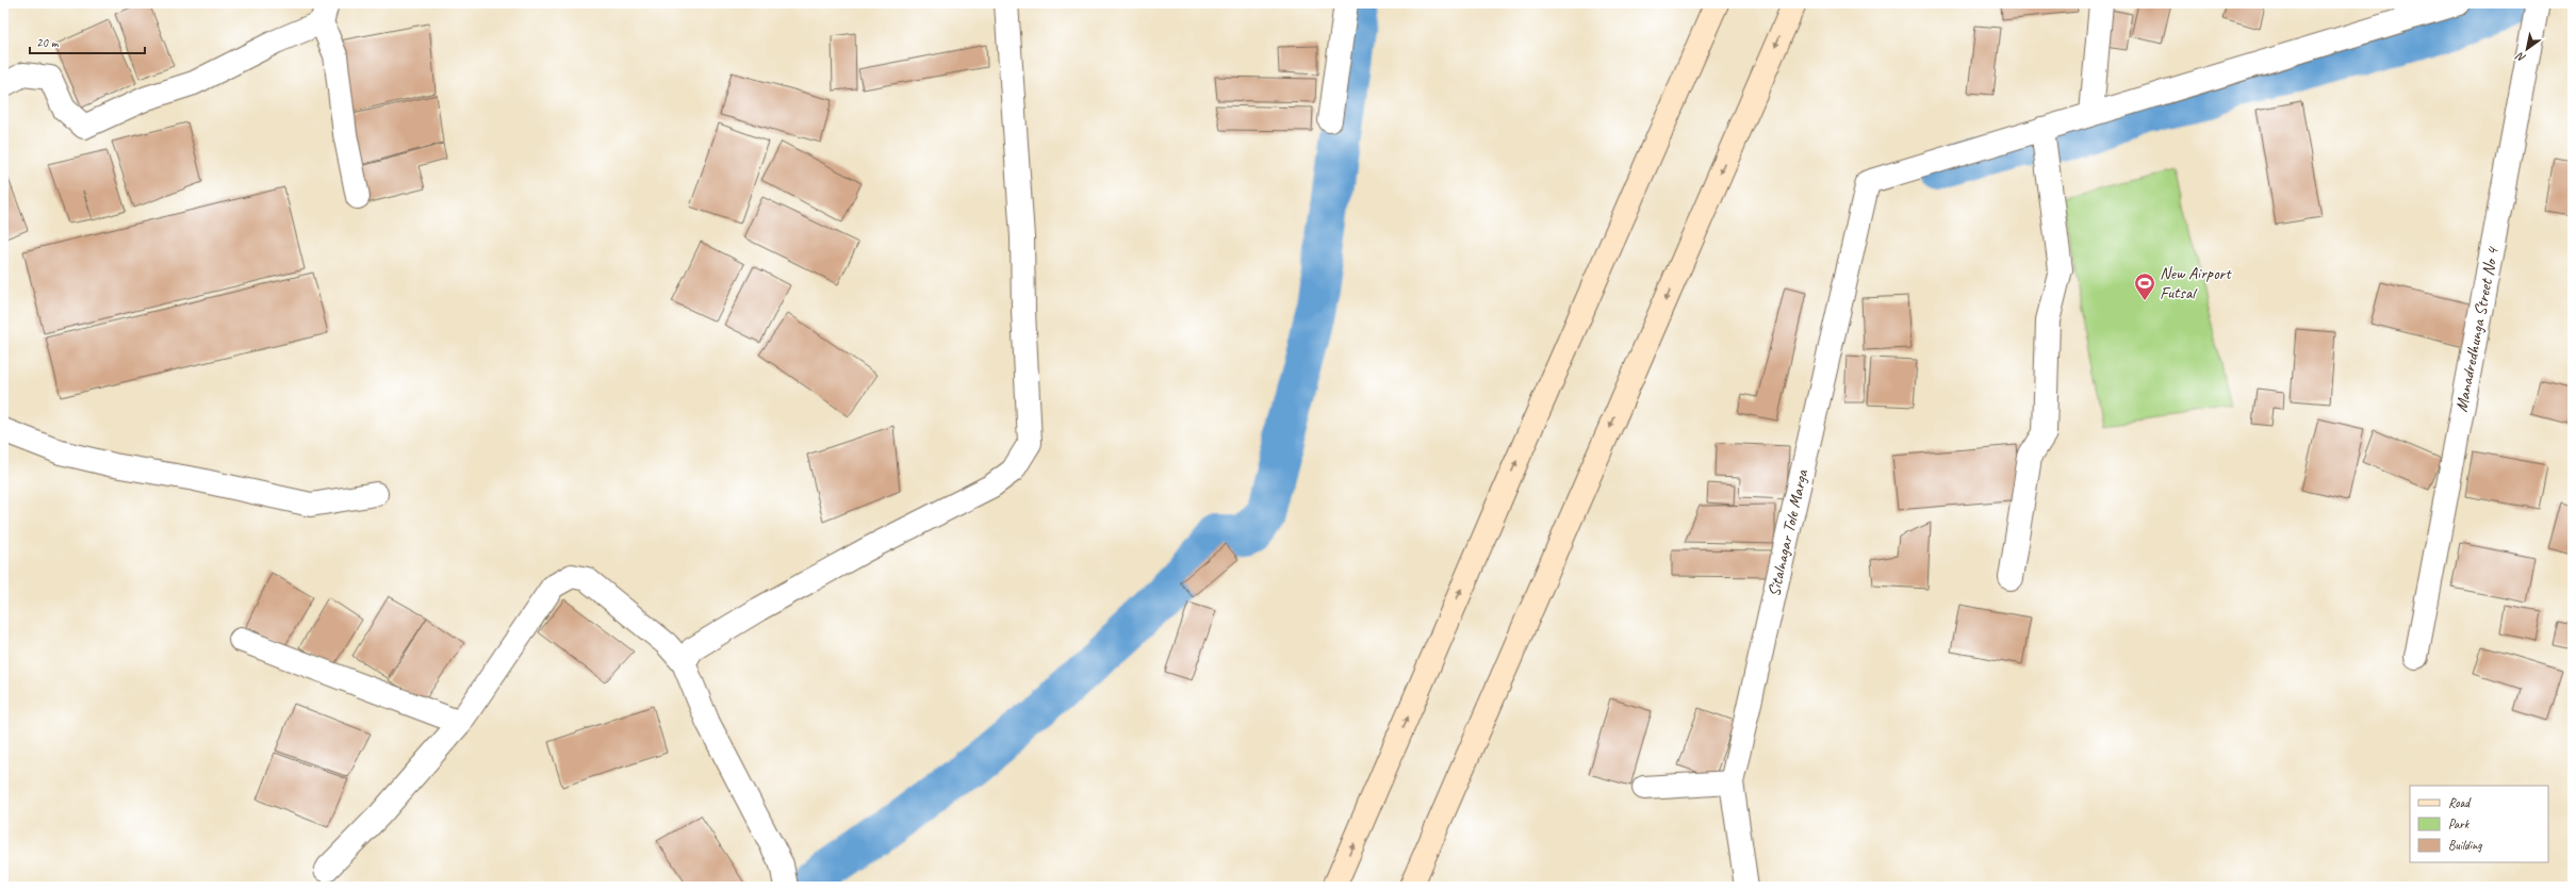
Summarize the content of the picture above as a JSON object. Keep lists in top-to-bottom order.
{
  "streets": {
    "street": ["Manadredhunga Street No 4", "Sitalnagar Tole Marga"]
  },
  "places": {
    "sports": ["New Airport Futsal"]
  },
  "legend": ["Road", "Park", "Building"],
  "scale_bar": "20 m",
  "north": "bottom left"
}
